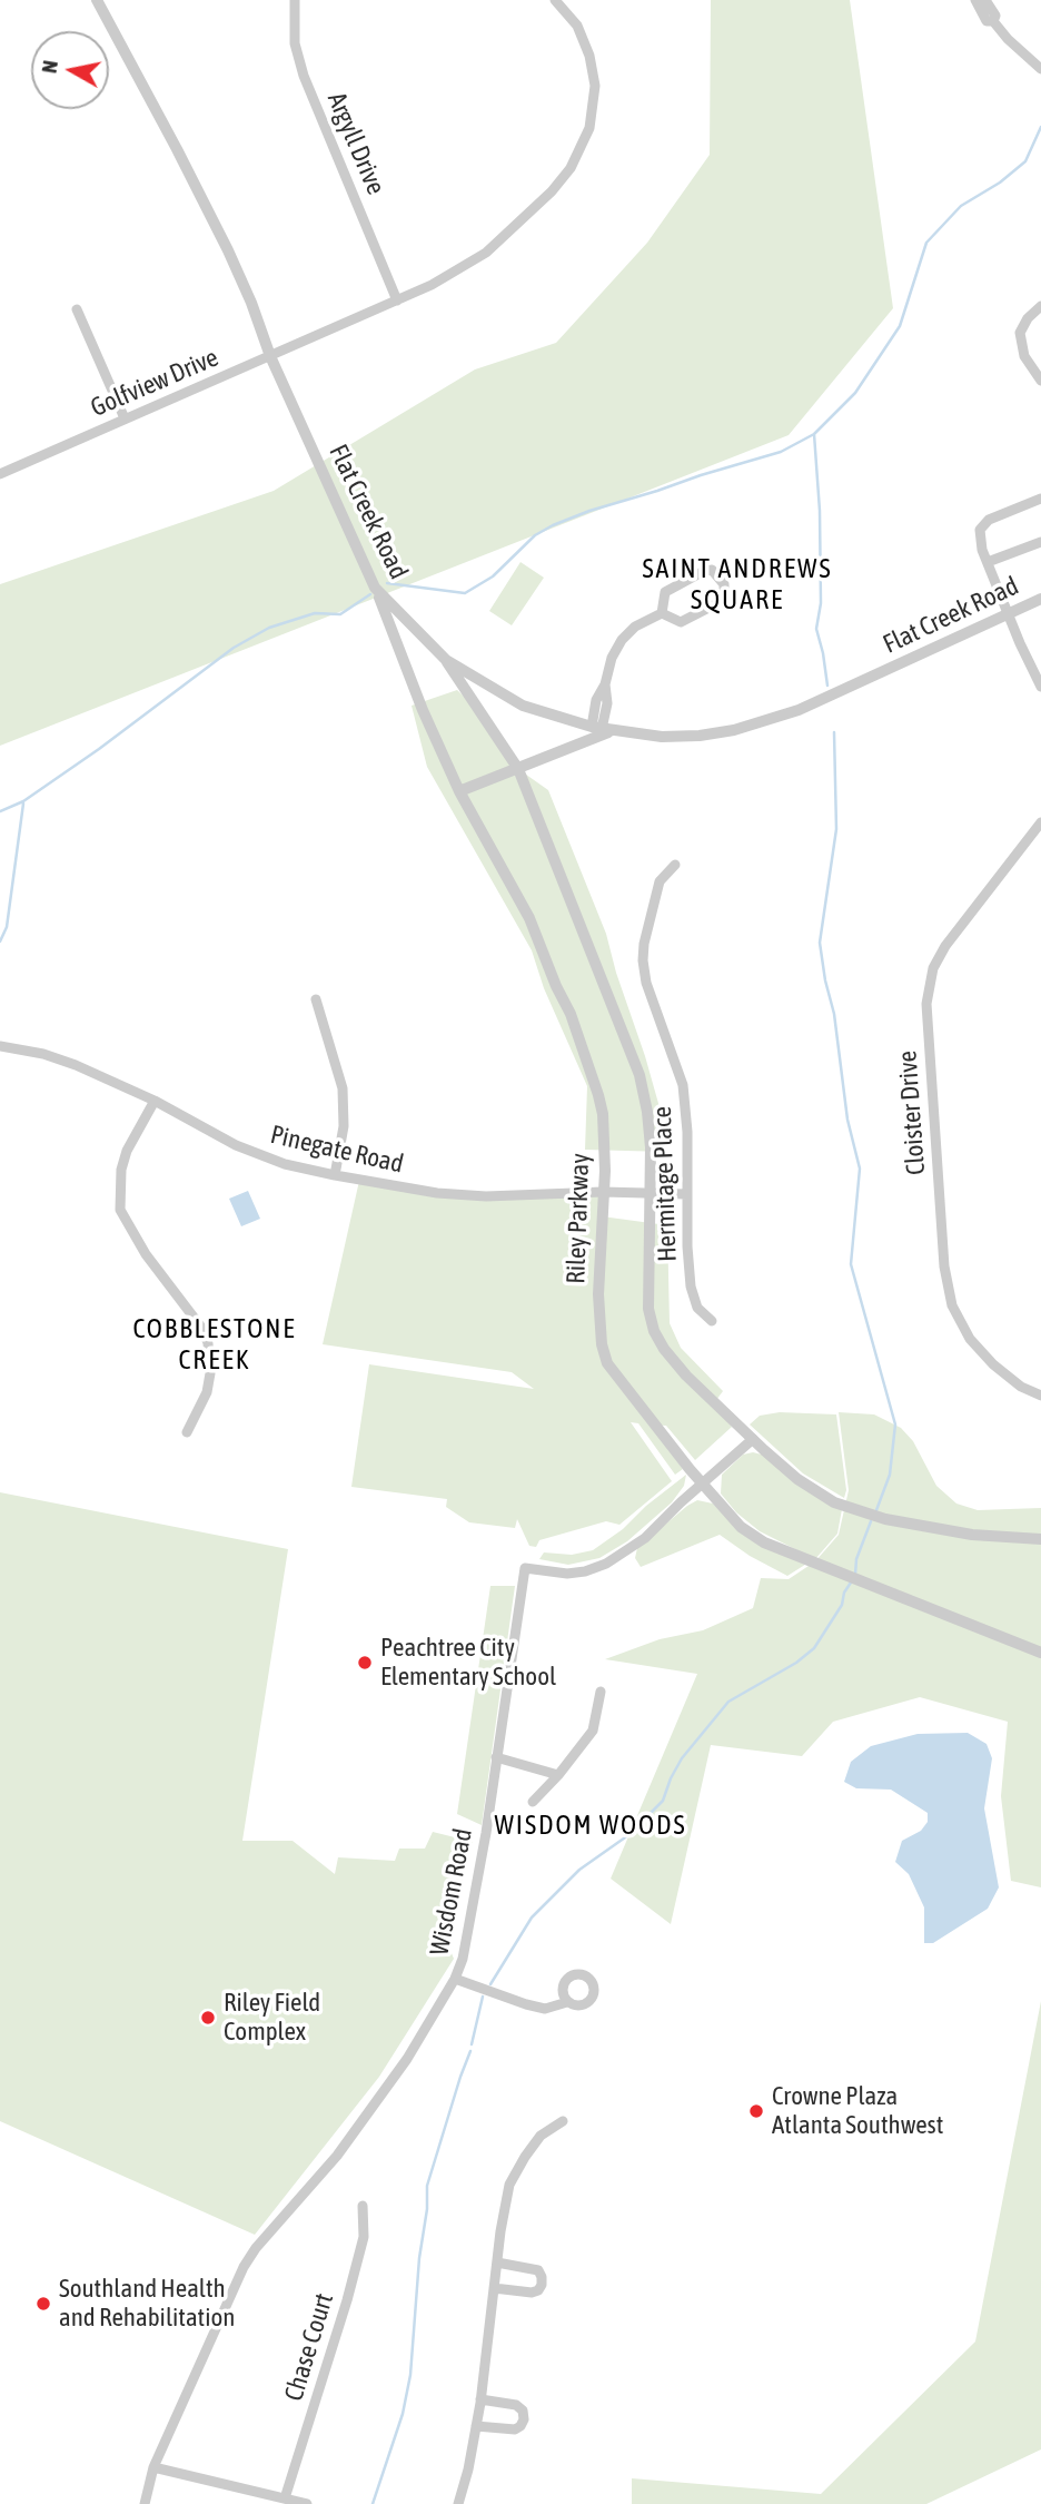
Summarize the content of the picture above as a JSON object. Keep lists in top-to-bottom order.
{
  "streets": {
    "street": [
      "Argyll Drive",
      "Golfview Drive",
      "Flat Creek Road",
      "Cloister Drive",
      "Pinegate Road",
      "Hermitage Place",
      "Riley Parkway",
      "Wisdom Road",
      "Chase Court"
    ]
  },
  "crossings": [
    ["Argyll Drive", "Golfview Drive"],
    ["Golfview Drive", "Flat Creek Road"],
    ["Flat Creek Road", "Riley Parkway"],
    ["Pinegate Road", "Hermitage Place"],
    ["Pinegate Road", "Riley Parkway"],
    ["Riley Parkway", "Wisdom Road"]
  ],
  "districts": ["SAINT ANDREWS SQUARE", "COBBLESTONE CREEK", "WISDOM WOODS"],
  "places": [
    "Peachtree City Elementary School",
    "Riley Field Complex",
    "Crowne Plaza Atlanta Southwest",
    "Southland Health and Rehabilitation"
  ],
  "north": "left"
}
